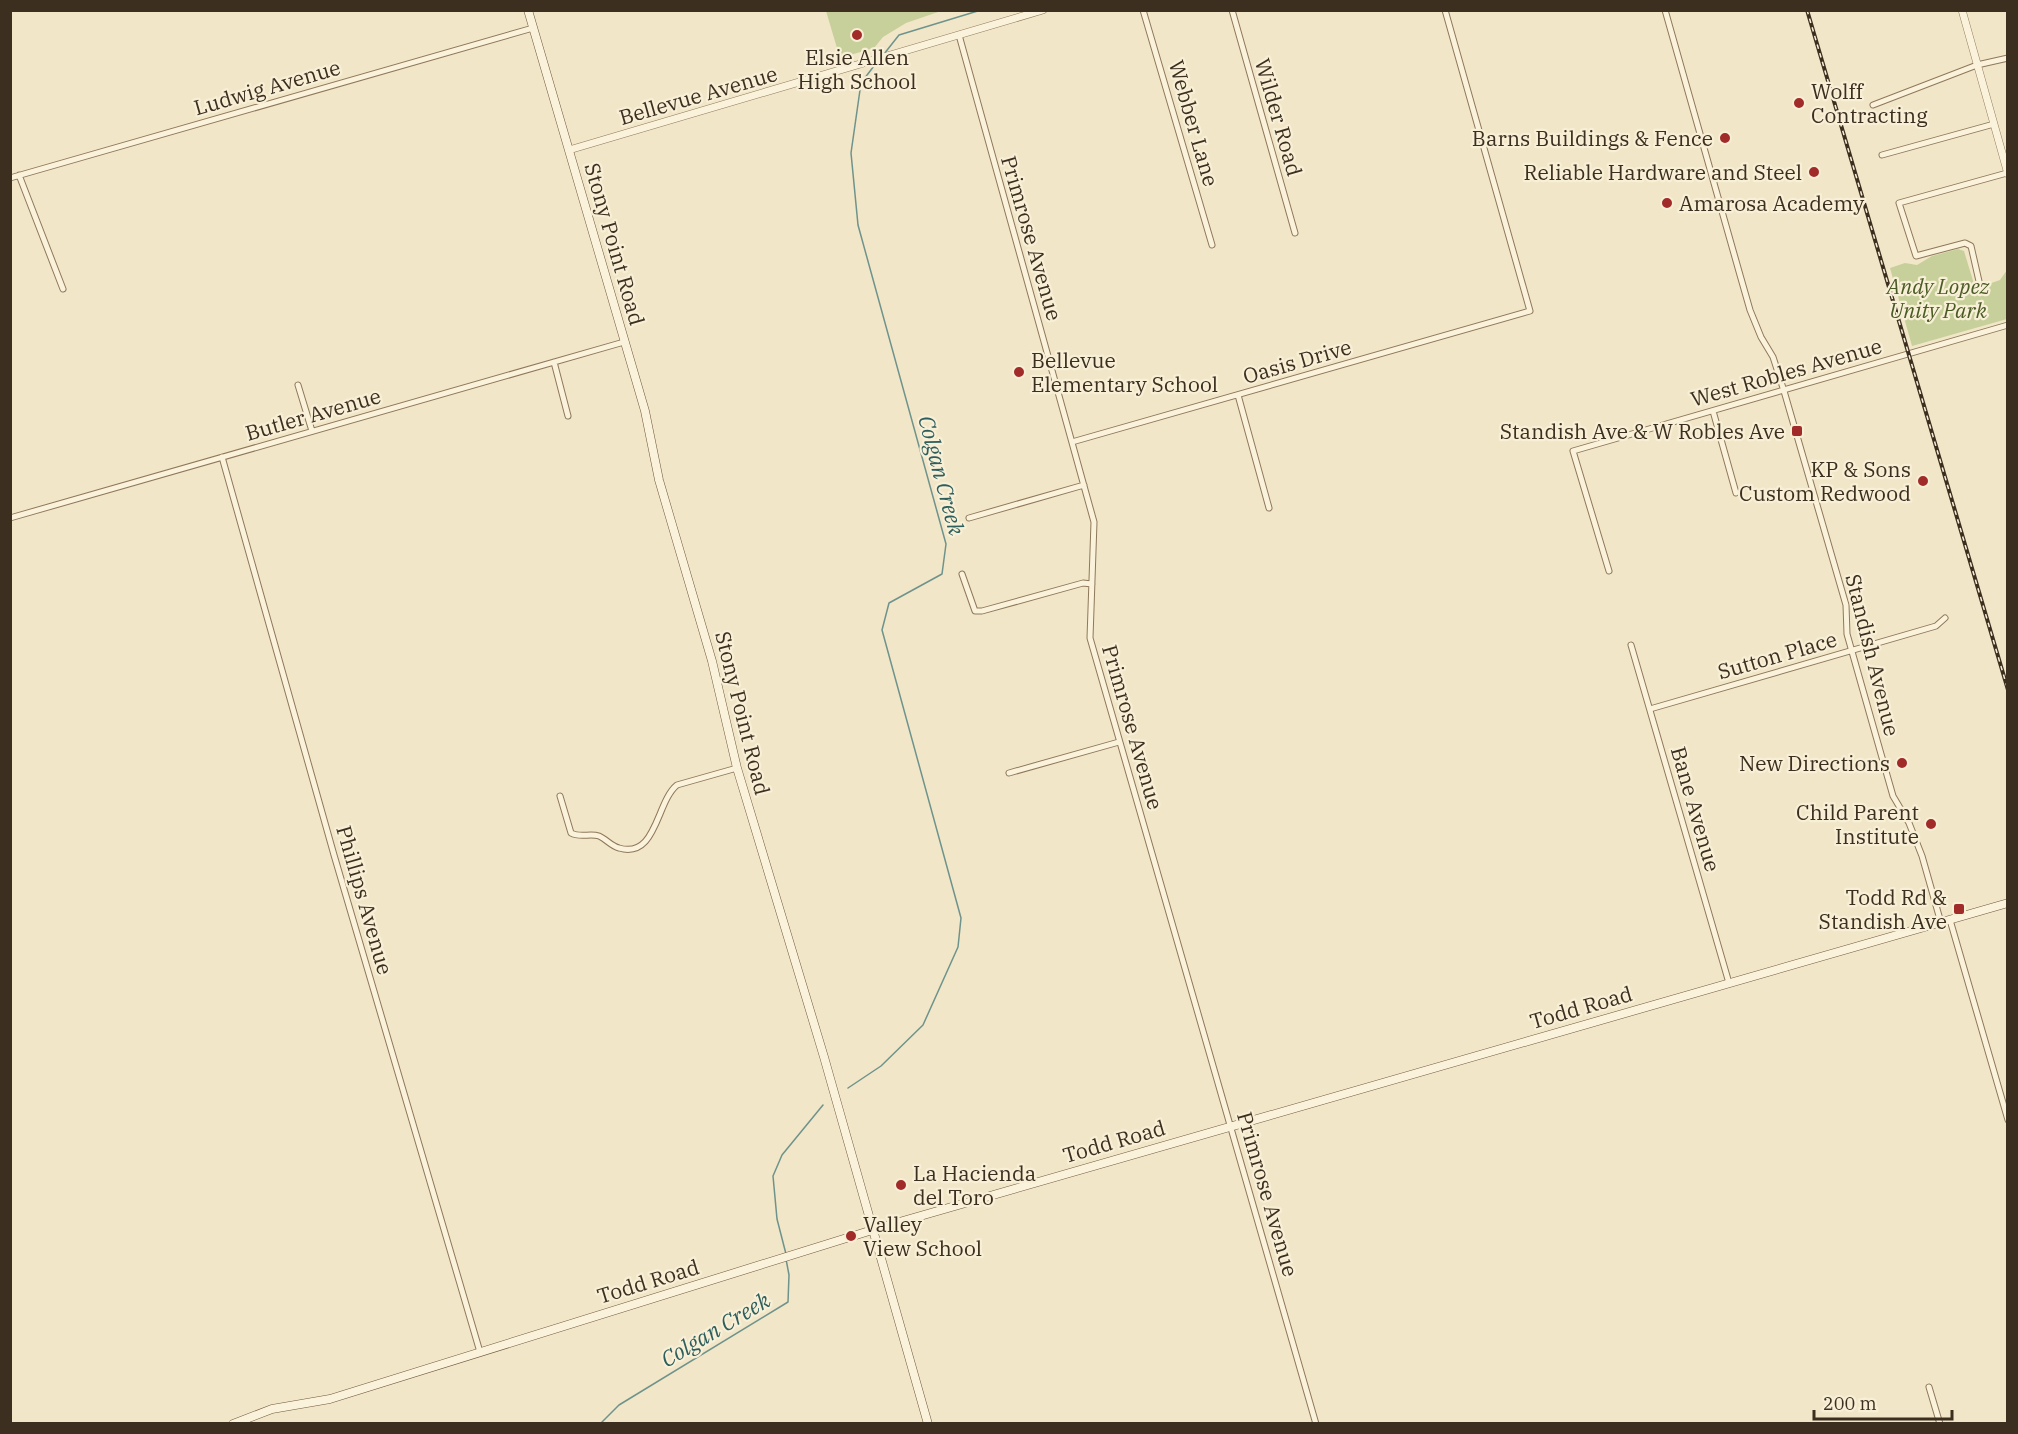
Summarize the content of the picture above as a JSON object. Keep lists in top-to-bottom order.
{
  "streets": {
    "main road": ["Stony Point Road", "Todd Road"],
    "street": [
      "Ludwig Avenue",
      "Bellevue Avenue",
      "Wilder Road",
      "Webber Lane",
      "Primrose Avenue",
      "Oasis Drive",
      "West Robles Avenue",
      "Butler Avenue",
      "Sutton Place",
      "Standish Avenue",
      "Bane Avenue",
      "Phillips Avenue"
    ]
  },
  "crossings": [
    ["Ludwig Avenue", "Stony Point Road"],
    ["Bellevue Avenue", "Primrose Avenue"],
    ["Bellevue Avenue", "Stony Point Road"],
    ["Primrose Avenue", "Oasis Drive"],
    ["Primrose Avenue", "Todd Road"],
    ["Stony Point Road", "Butler Avenue"],
    ["Stony Point Road", "Todd Road"],
    ["West Robles Avenue", "Standish Avenue"],
    ["Butler Avenue", "Phillips Avenue"],
    ["Sutton Place", "Standish Avenue"],
    ["Sutton Place", "Bane Avenue"],
    ["Standish Avenue", "Todd Road"],
    ["Bane Avenue", "Todd Road"],
    ["Phillips Avenue", "Todd Road"]
  ],
  "water": ["Colgan Creek"],
  "parks": ["Andy Lopez Unity Park"],
  "places": {
    "other": [
      "Elsie Allen High School",
      "Wolff Contracting",
      "Barns Buildings & Fence",
      "Reliable Hardware and Steel",
      "Amarosa Academy",
      "Bellevue Elementary School",
      "KP & Sons Custom Redwood",
      "New Directions",
      "Child Parent Institute",
      "La Hacienda del Toro",
      "Valley View School"
    ],
    "transit": ["Standish Ave & W Robles Ave", "Todd Rd & Standish Ave"]
  },
  "scale_bar": "200 m"
}
